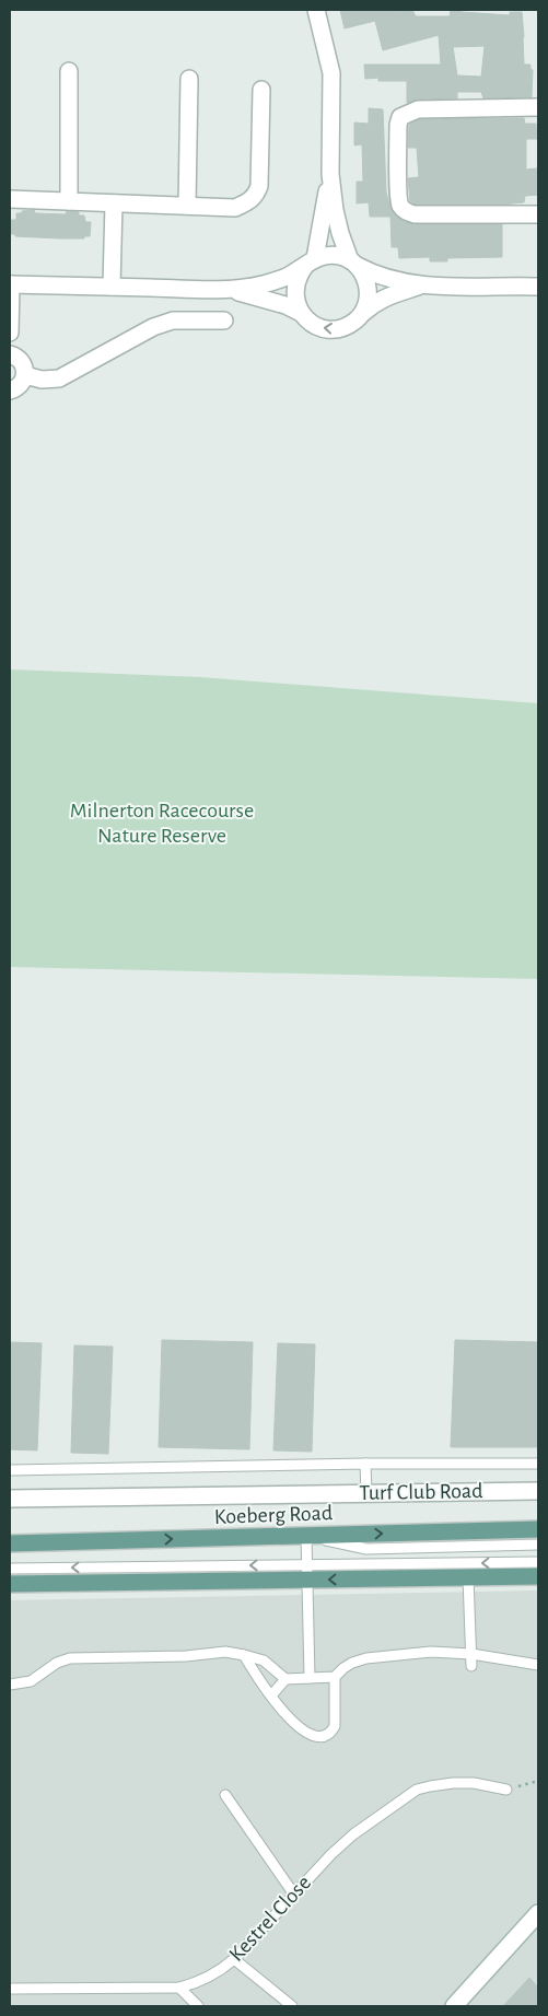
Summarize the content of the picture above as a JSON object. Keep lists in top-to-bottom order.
{
  "streets": {
    "main road": ["Koeberg Road"],
    "street": ["Turf Club Road"],
    "lane": ["Kestrel Close"]
  },
  "parks": ["Milnerton Racecourse Nature Reserve"]
}
